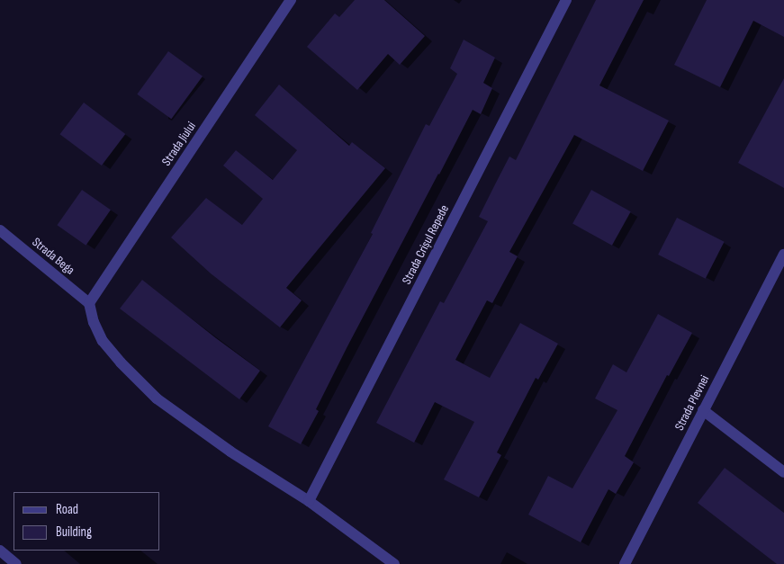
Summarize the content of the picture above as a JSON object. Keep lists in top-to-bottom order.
{
  "streets": {
    "street": [
      "Strada Jiului",
      "Strada Crișul Repede",
      "Strada Bega",
      "Strada Plevnei"
    ]
  },
  "crossings": [
    ["Strada Jiului", "Strada Bega"]
  ],
  "legend": ["Road", "Building"]
}
